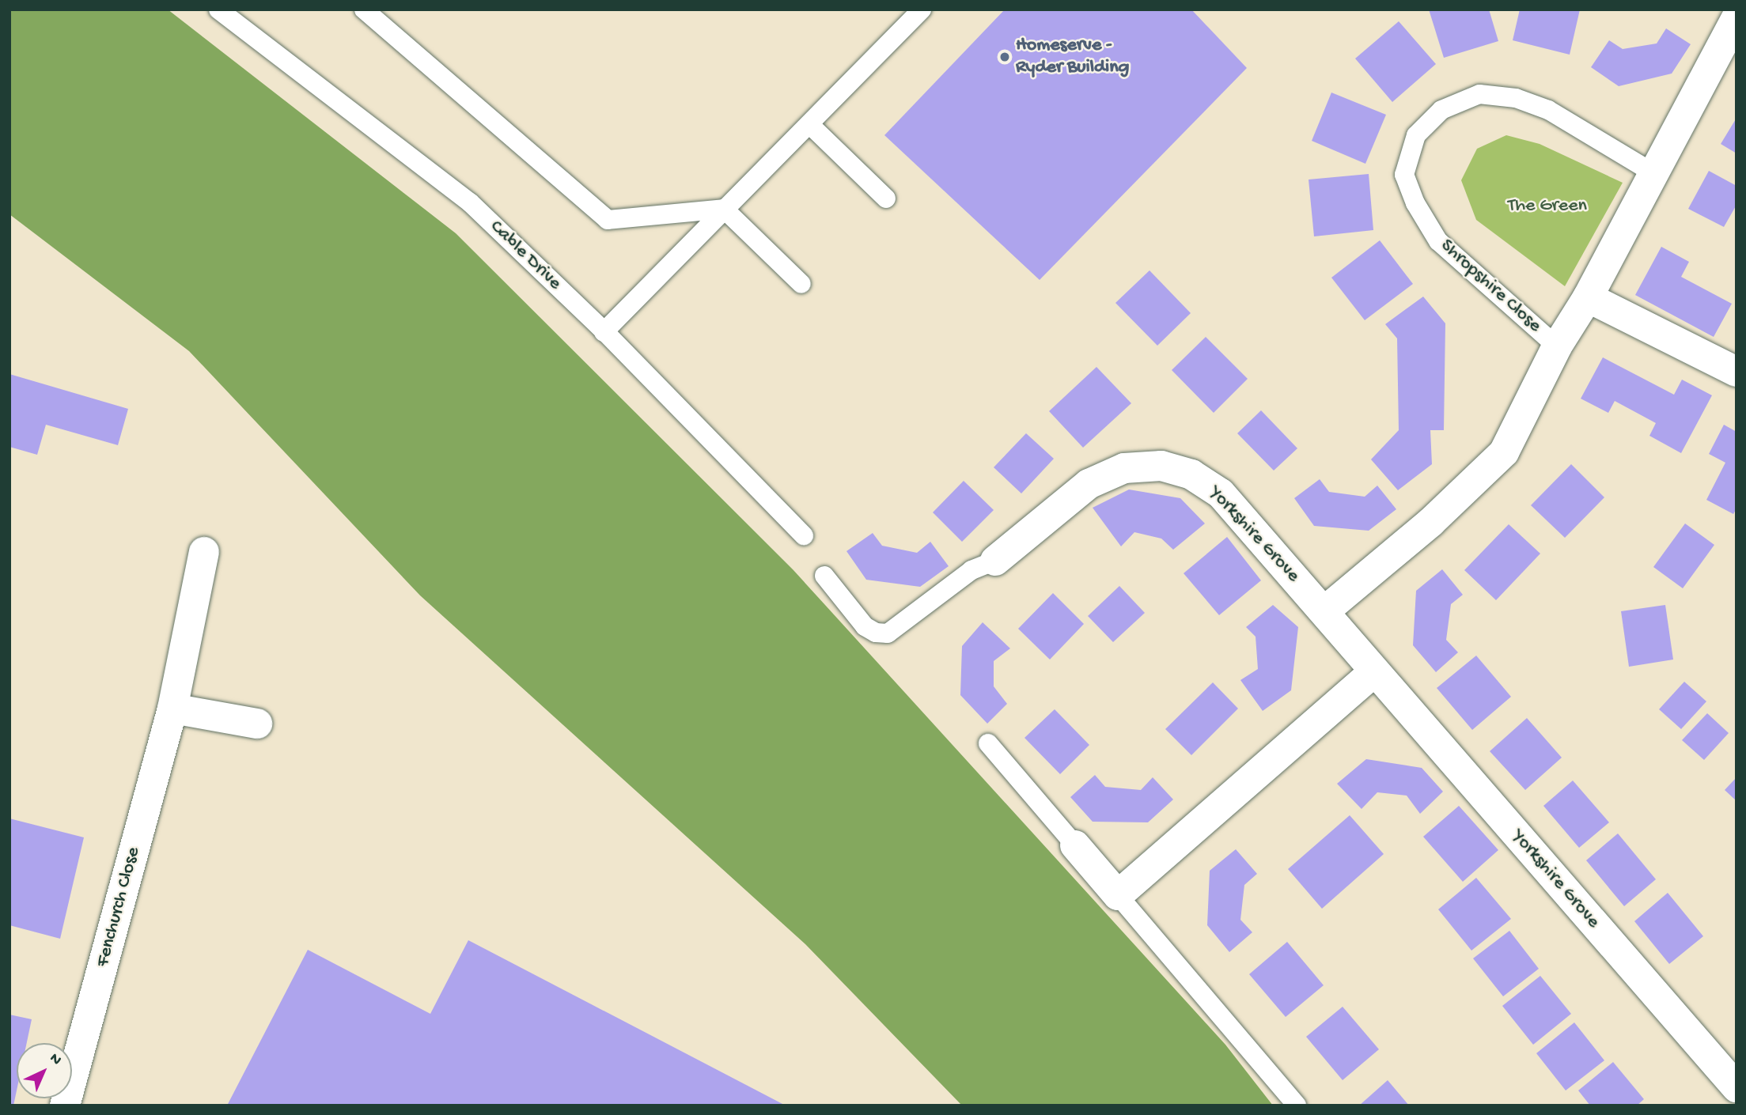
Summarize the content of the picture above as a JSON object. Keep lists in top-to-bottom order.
{
  "streets": {
    "street": ["Shropshire Close", "Yorkshire Grove", "Fenchurch Close"],
    "lane": ["Cable Drive"]
  },
  "crossings": [
    ["Shropshire Close", "Yorkshire Grove"]
  ],
  "parks": ["The Green"],
  "places": ["Homeserve - Ryder Building"],
  "north": "top right"
}
